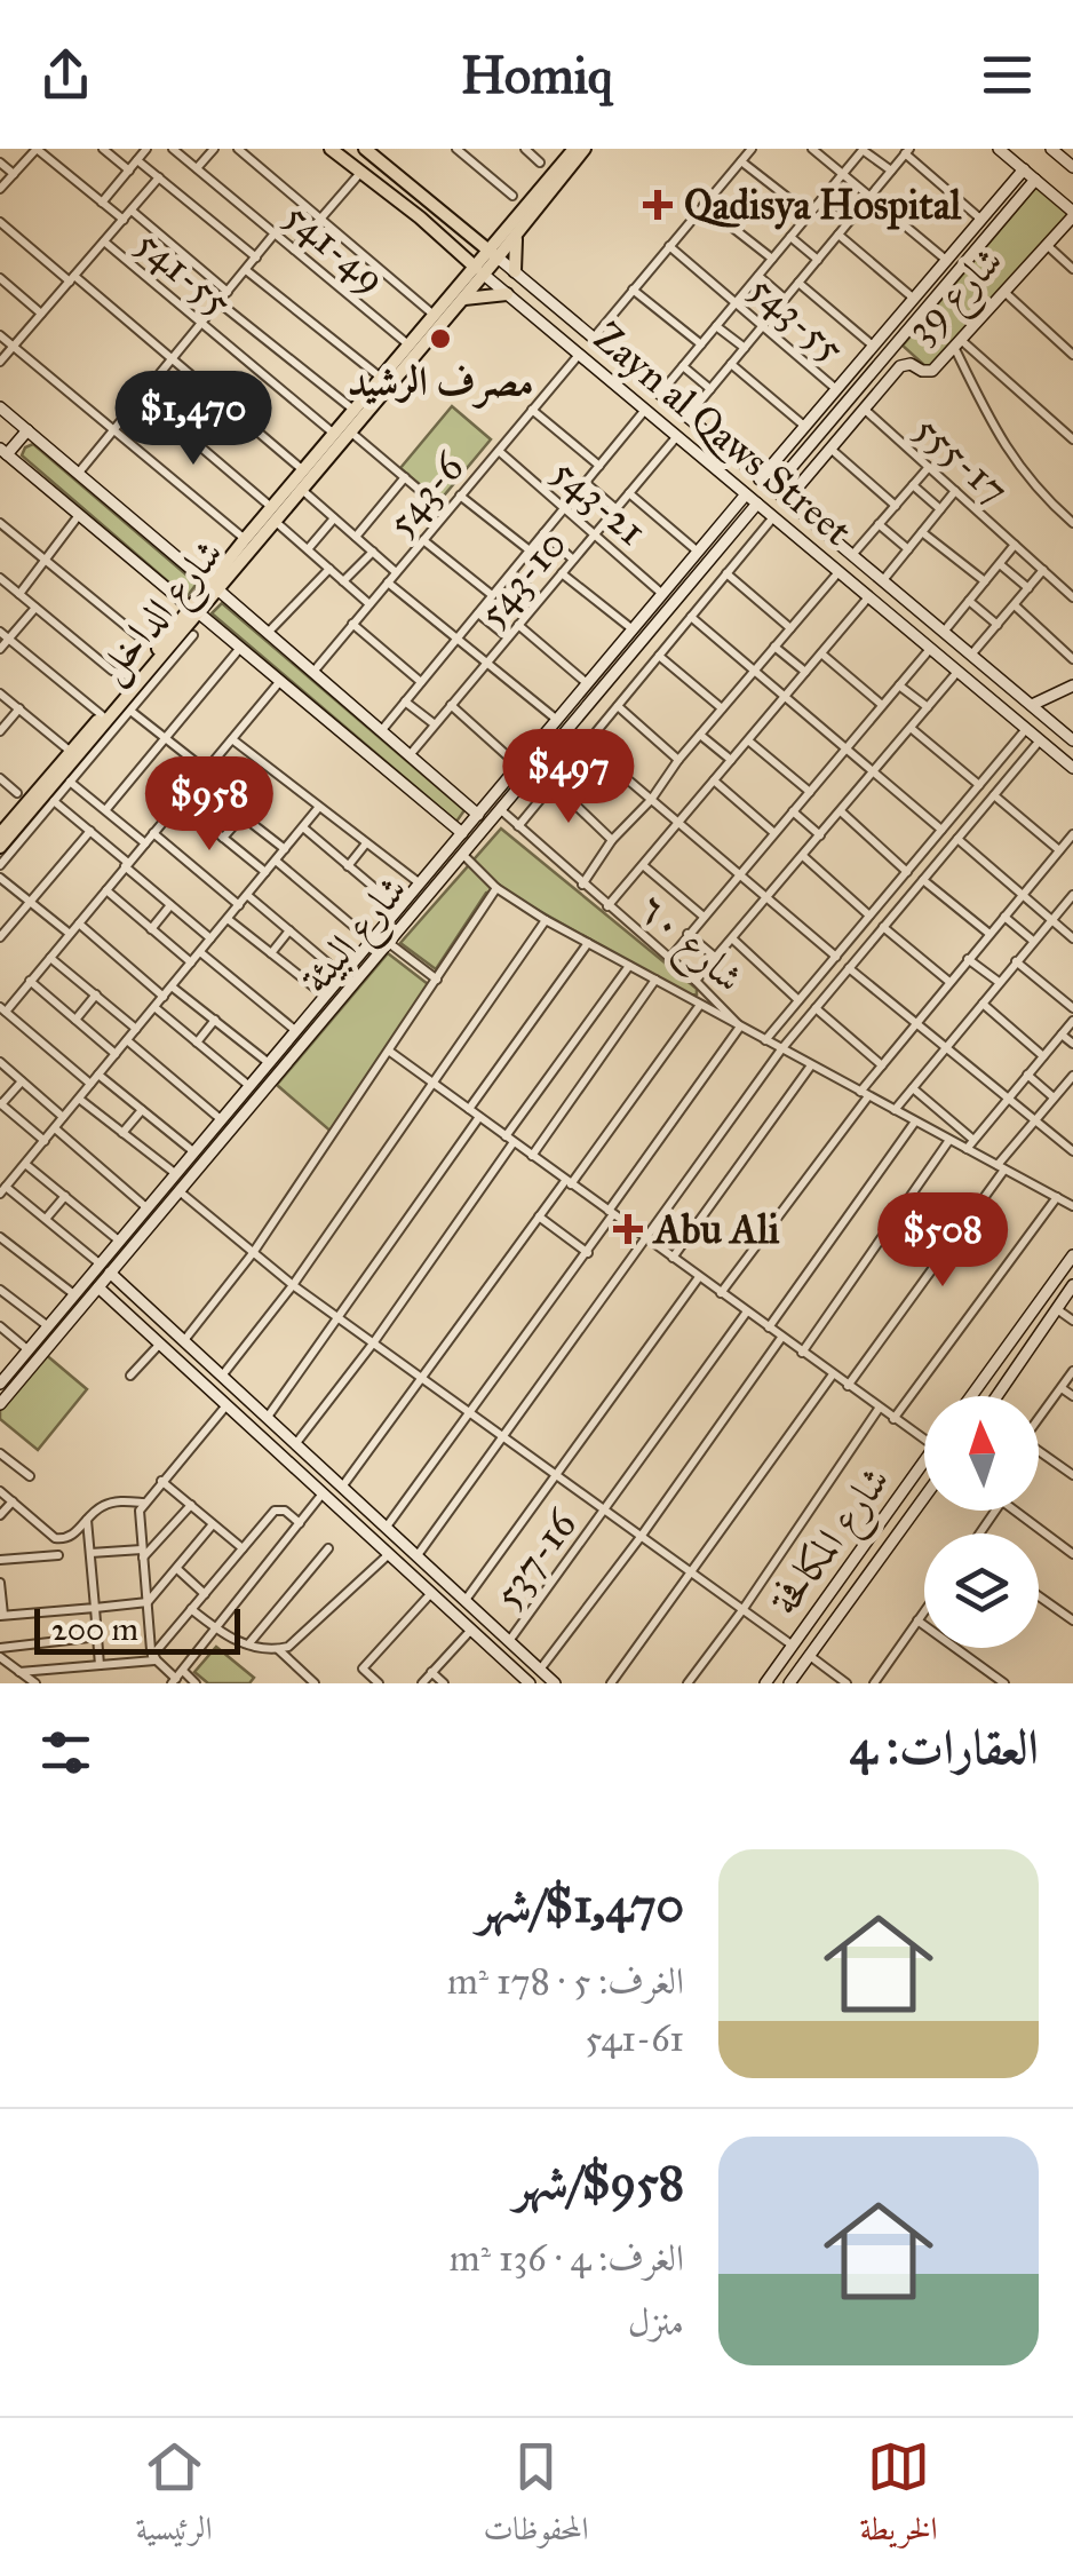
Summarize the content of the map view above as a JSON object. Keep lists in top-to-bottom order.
{
  "streets": {
    "main road": ["Zayn al Qaws Street", "شارع الداخل"],
    "street": [
      "541-49",
      "541-55",
      "شارع 39",
      "543-55",
      "555-17",
      "543-6",
      "543-21",
      "543-10",
      "شارع البيئة",
      "شارع ٦٠",
      "شارع المكافحة",
      "537-16"
    ]
  },
  "crossings": [
    ["541-49", "شارع الداخل"],
    ["541-55", "شارع الداخل"],
    ["شارع 39", "Zayn al Qaws Street"],
    ["شارع 39", "555-17"],
    ["Zayn al Qaws Street", "543-6"],
    ["Zayn al Qaws Street", "543-10"],
    ["Zayn al Qaws Street", "شارع الداخل"],
    ["Zayn al Qaws Street", "شارع البيئة"],
    ["543-6", "543-21"],
    ["543-21", "543-10"],
    ["543-21", "شارع البيئة"],
    ["شارع البيئة", "شارع ٦٠"]
  ],
  "places": {
    "health": ["Qadisya Hospital", "Abu Ali"],
    "other": ["مصرف الرشيد"]
  },
  "scale_bar": "200 m",
  "north": "top",
  "page": {
    "header": "Homiq",
    "price": [
      "$1,470",
      "$497",
      "$958",
      "$508"
    ],
    "scale": "200 m",
    "heading": "العقارات: 4",
    "list": [
      {
        "name": "$1,470/شهر",
        "note": "الغرف: 5 · 178 m² · 541-61"
      },
      {
        "name": "$958/شهر",
        "note": "الغرف: 4 · 136 m² · منزل"
      }
    ],
    "tabs": ["الخريطة", "المحفوظات", "الرئيسية"]
  }
}
